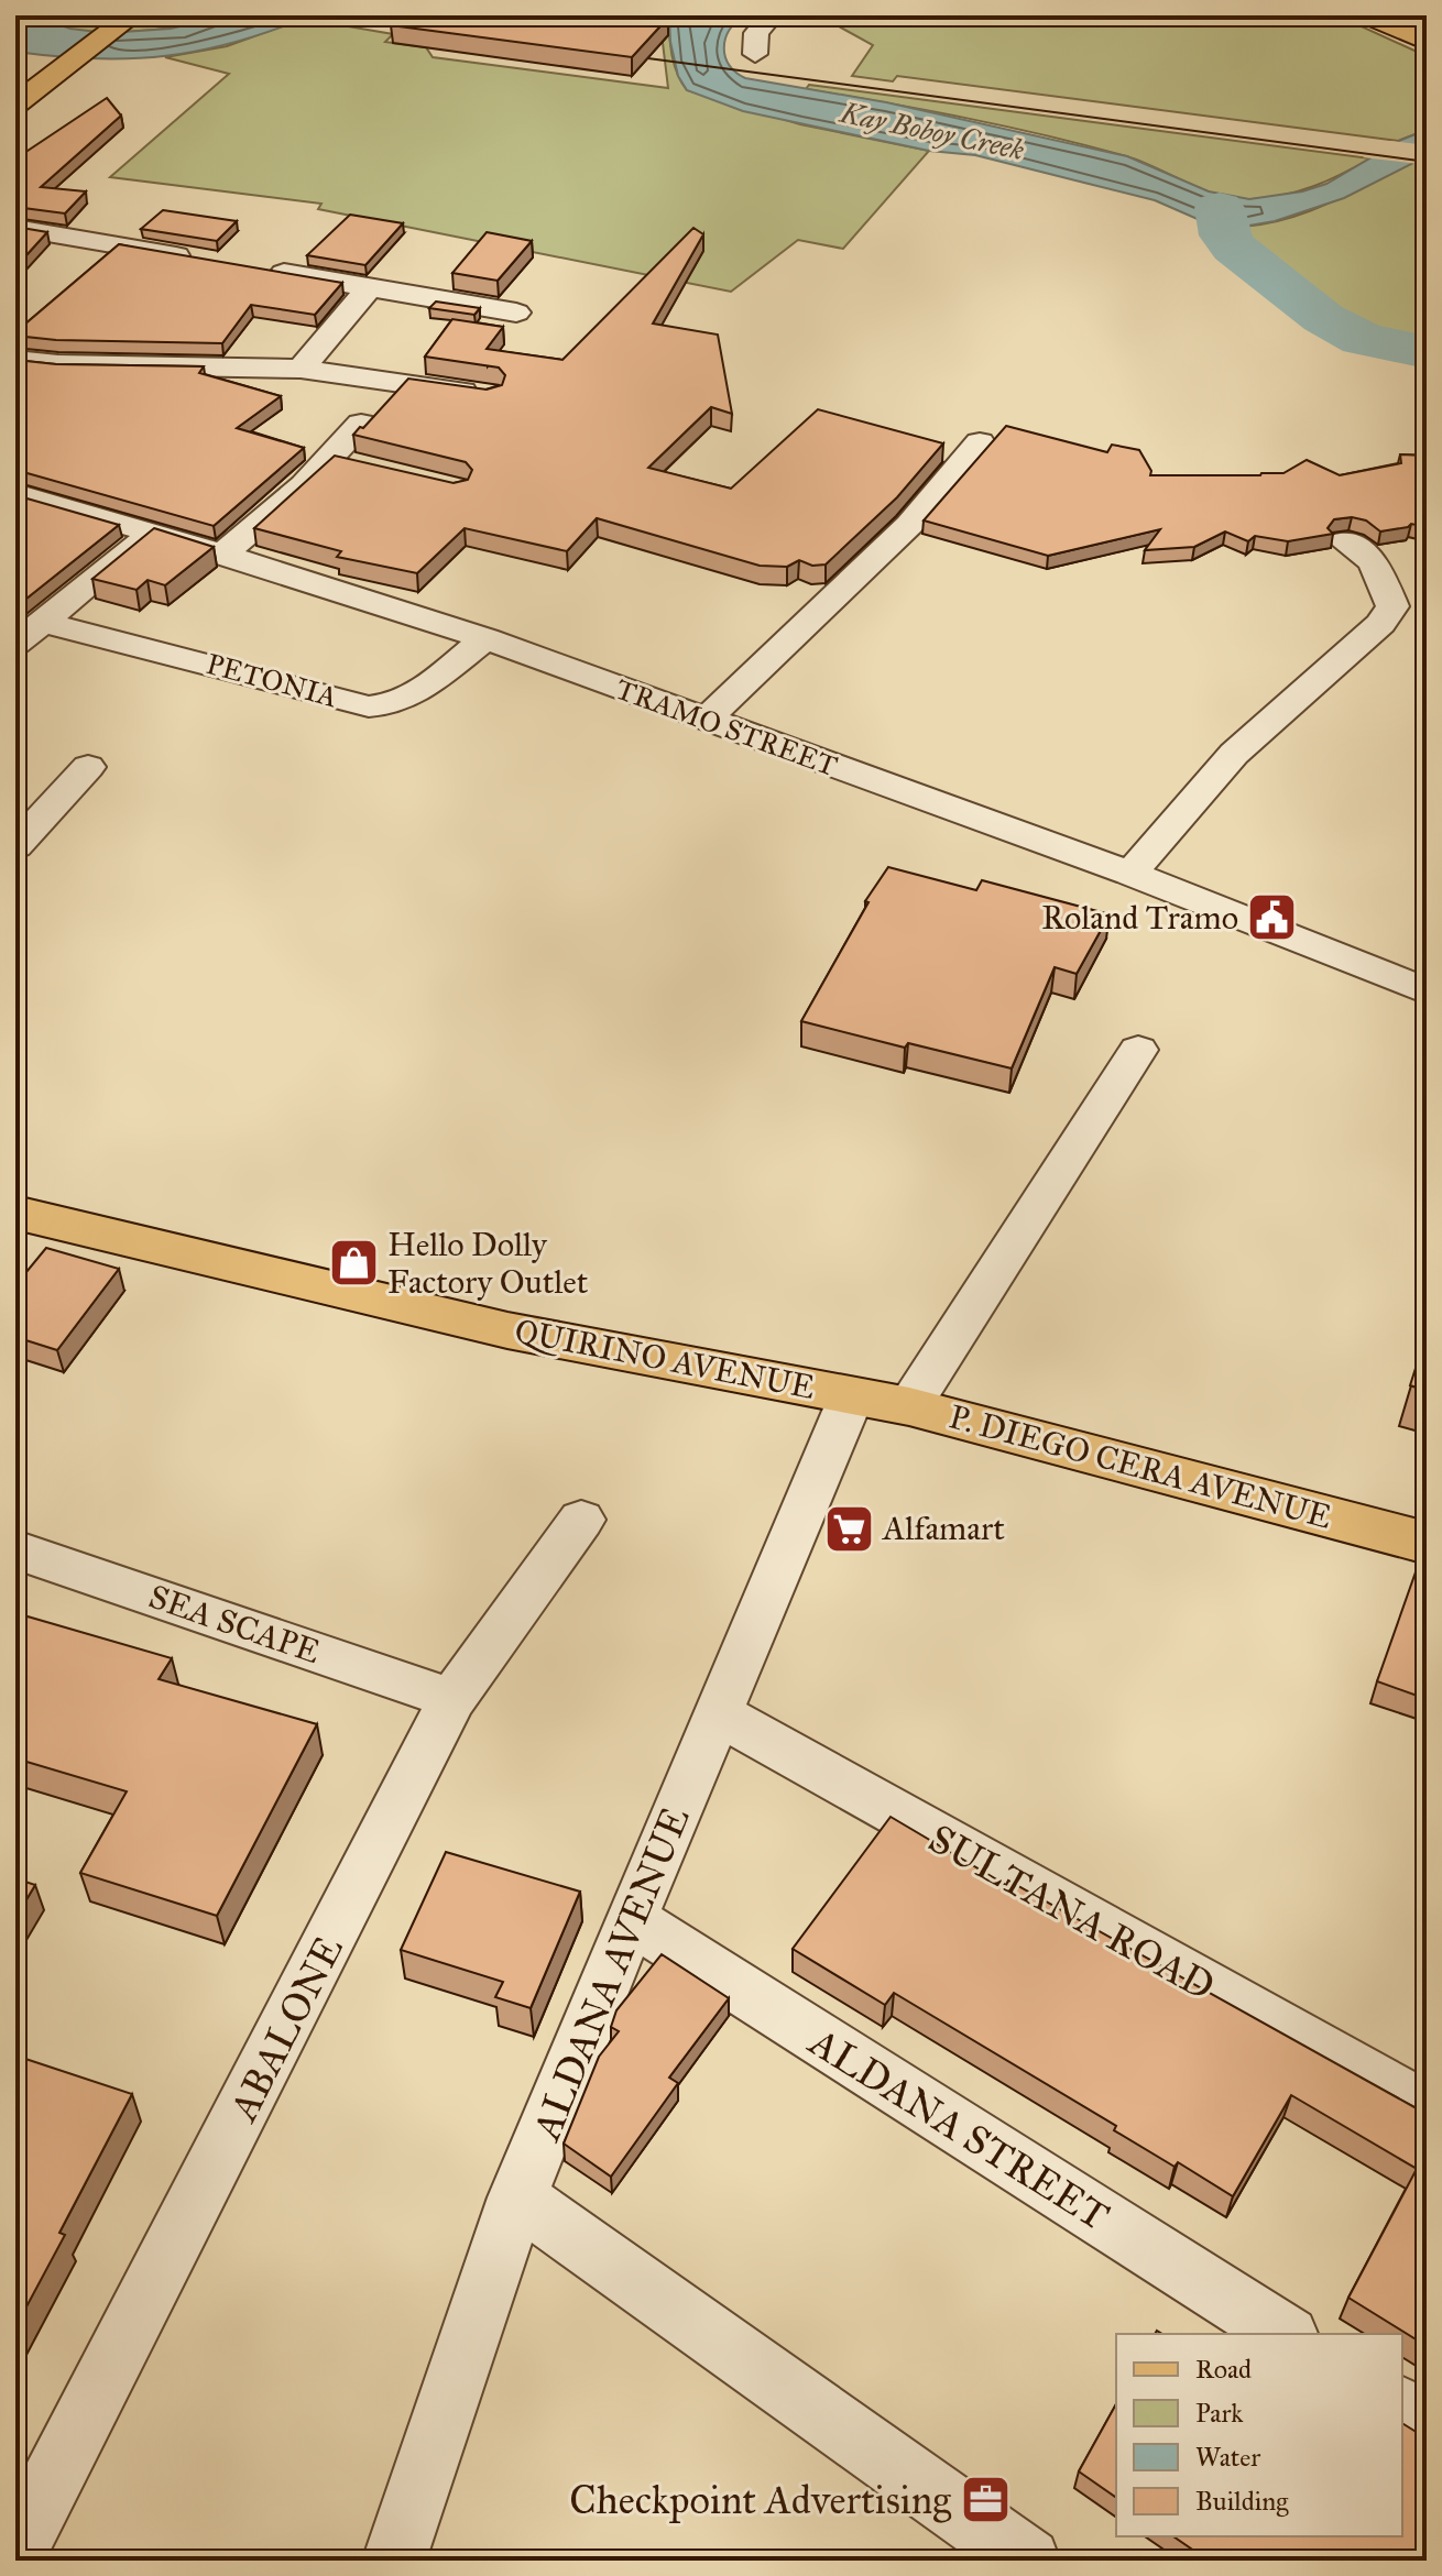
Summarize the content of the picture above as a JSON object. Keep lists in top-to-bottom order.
{
  "streets": {
    "main road": ["QUIRINO AVENUE", "P. DIEGO CERA AVENUE"],
    "street": [
      "PETONIA",
      "TRAMO STREET",
      "SEA SCAPE",
      "SULTANA ROAD",
      "ALDANA AVENUE",
      "ABALONE",
      "ALDANA STREET"
    ]
  },
  "crossings": [
    ["PETONIA", "TRAMO STREET"],
    ["QUIRINO AVENUE", "P. DIEGO CERA AVENUE"],
    ["QUIRINO AVENUE", "ALDANA AVENUE"],
    ["P. DIEGO CERA AVENUE", "ALDANA AVENUE"],
    ["SEA SCAPE", "ABALONE"],
    ["SULTANA ROAD", "ALDANA AVENUE"],
    ["ALDANA AVENUE", "ALDANA STREET"]
  ],
  "water": ["Kay Boboy Creek"],
  "places": {
    "public building": ["Roland Tramo"],
    "shop": ["Hello Dolly Factory Outlet"],
    "supermarket": ["Alfamart"],
    "office": ["Checkpoint Advertising"]
  },
  "legend": [
    "Road",
    "Park",
    "Water",
    "Building"
  ]
}
